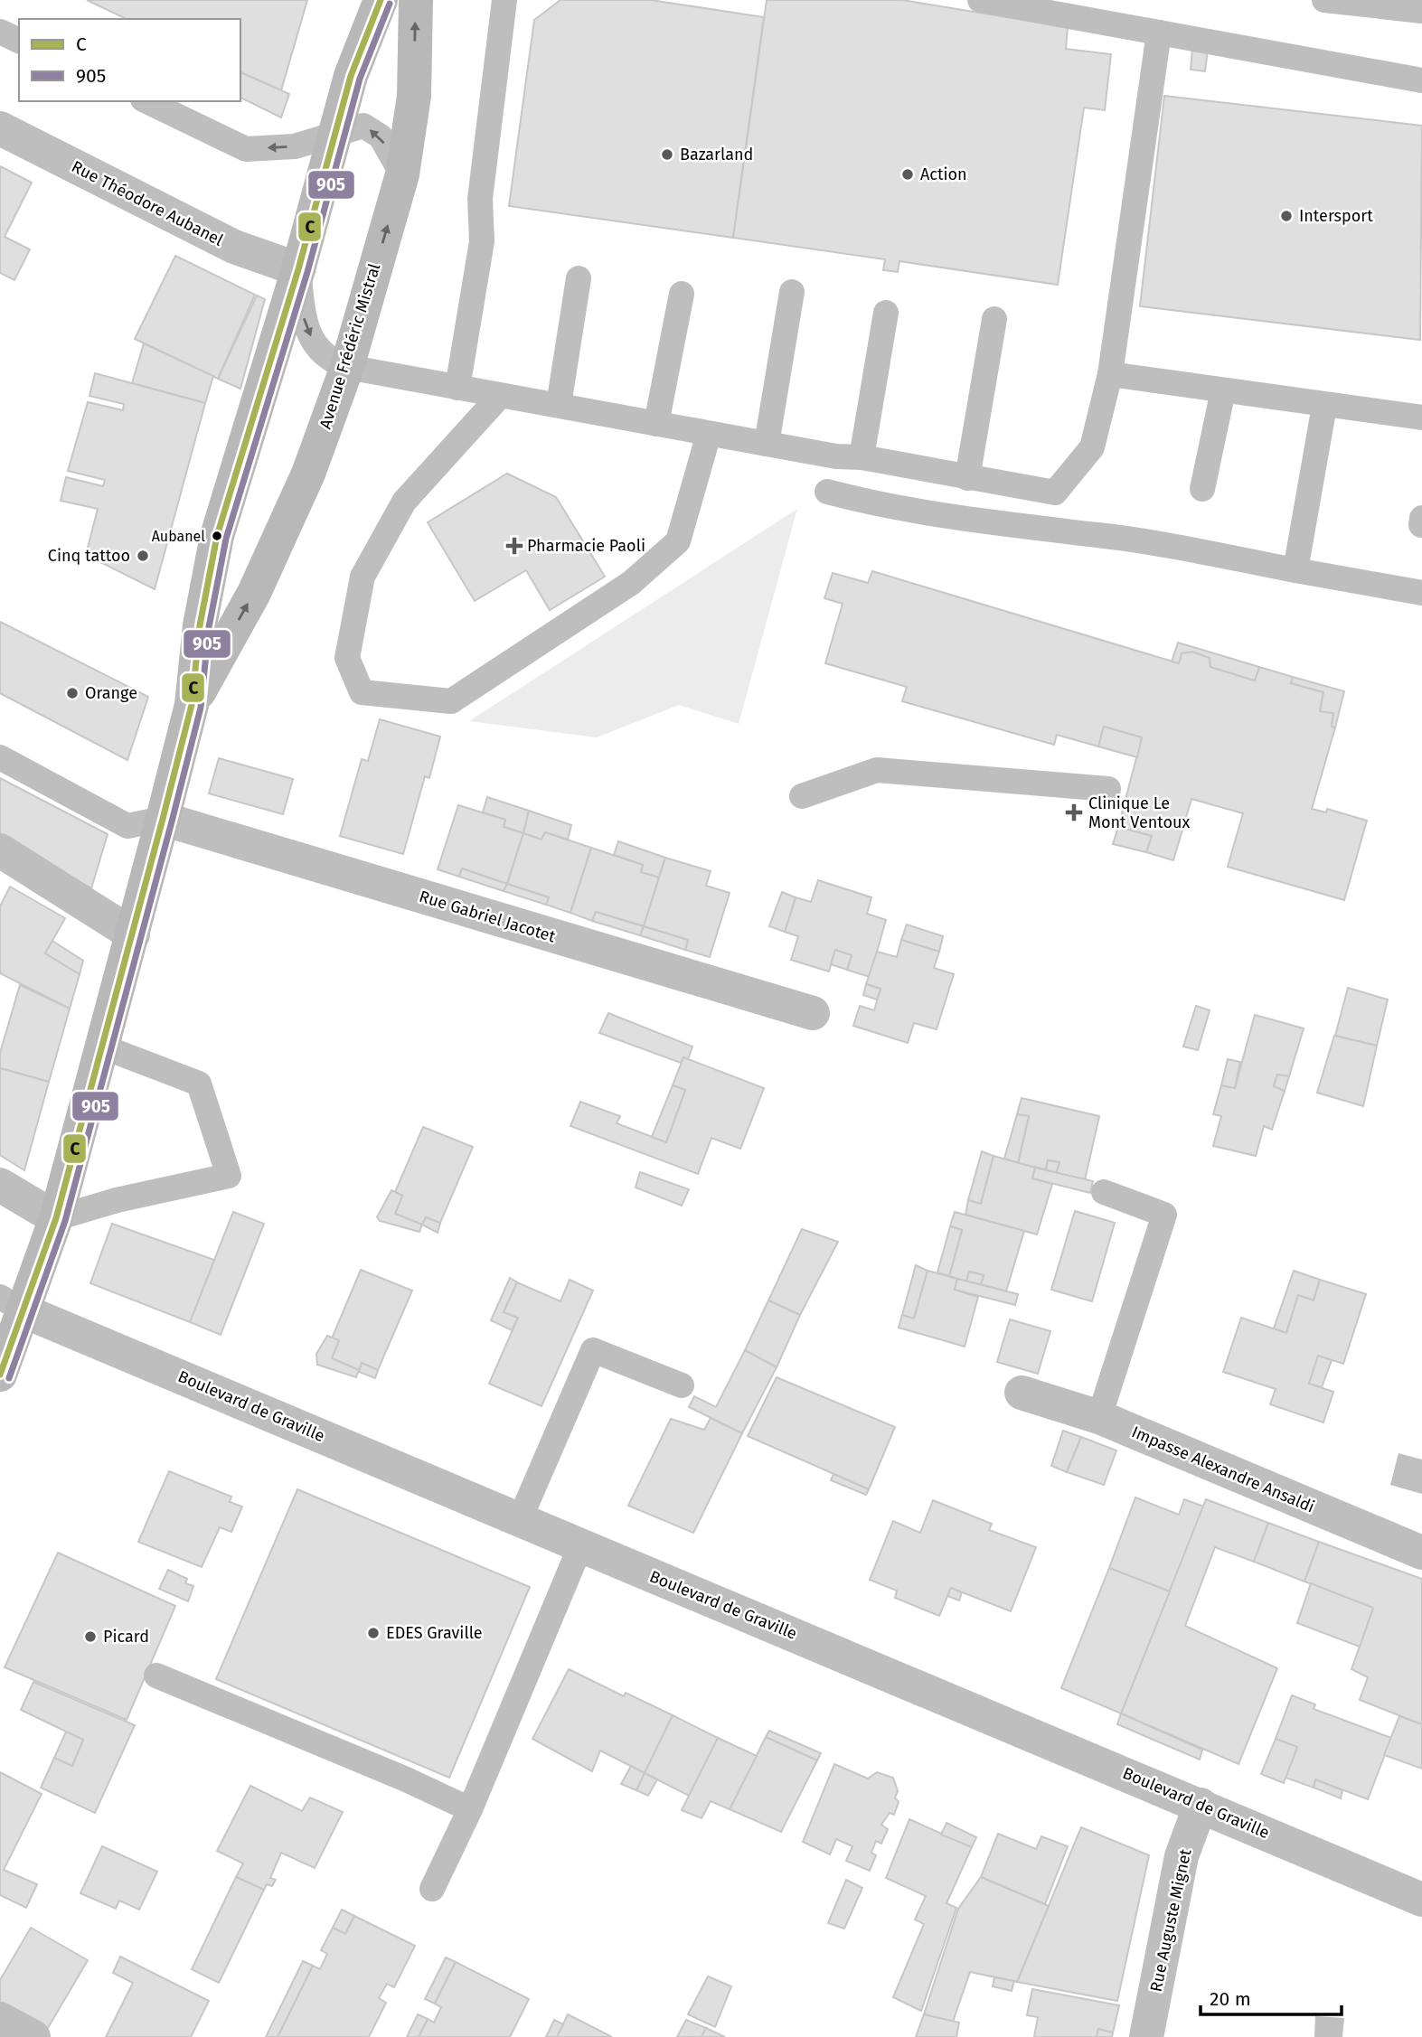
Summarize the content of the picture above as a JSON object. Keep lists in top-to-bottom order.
{
  "streets": {
    "main road": ["Avenue Frédéric Mistral"],
    "street": [
      "Rue Théodore Aubanel",
      "Rue Gabriel Jacotet",
      "Boulevard de Graville",
      "Impasse Alexandre Ansaldi",
      "Rue Auguste Mignet"
    ]
  },
  "crossings": [
    ["Rue Théodore Aubanel", "Avenue Frédéric Mistral"],
    ["Avenue Frédéric Mistral", "Rue Gabriel Jacotet"],
    ["Avenue Frédéric Mistral", "Boulevard de Graville"],
    ["Boulevard de Graville", "Rue Auguste Mignet"]
  ],
  "places": {
    "other": [
      "Bazarland",
      "Action",
      "Intersport",
      "Aubanel",
      "Cinq tattoo",
      "Orange",
      "EDES Graville",
      "Picard"
    ],
    "health": ["Pharmacie Paoli", "Clinique Le Mont Ventoux"]
  },
  "lines": ["transit line C", "transit line 905"],
  "legend": ["C", "905"],
  "scale_bar": "20 m"
}
